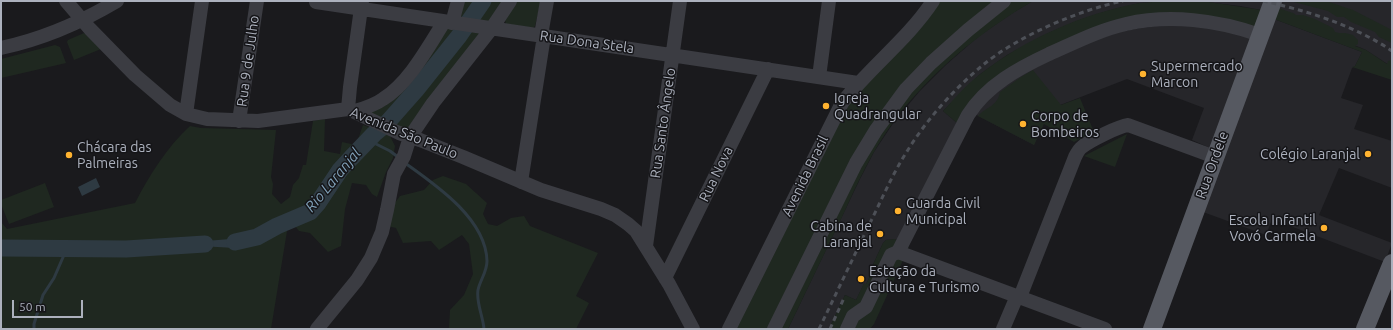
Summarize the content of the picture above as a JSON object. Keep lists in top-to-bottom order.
{
  "streets": {
    "main road": ["Rua Ordele"],
    "street": [
      "Rua Dona Stela",
      "Rua 9 de Julho",
      "Rua Santo Ângelo",
      "Avenida São Paulo",
      "Rua Nova",
      "Avenida Brasil"
    ]
  },
  "crossings": [
    ["Rua Dona Stela", "Rua Santo Ângelo"],
    ["Rua Dona Stela", "Rua Nova"],
    ["Rua Dona Stela", "Avenida Brasil"],
    ["Rua 9 de Julho", "Avenida São Paulo"],
    ["Rua Santo Ângelo", "Avenida São Paulo"],
    ["Avenida São Paulo", "Rua Nova"]
  ],
  "water": ["Rio Laranjal"],
  "places": [
    "Supermercado Marcon",
    "Igreja Quadrangular",
    "Corpo de Bombeiros",
    "Colégio Laranjal",
    "Chácara das Palmeiras",
    "Guarda Civil Municipal",
    "Escola Infantil Vovó Carmela",
    "Cabina de Laranjal",
    "Estação da Cultura e Turismo"
  ],
  "scale_bar": "50 m"
}
